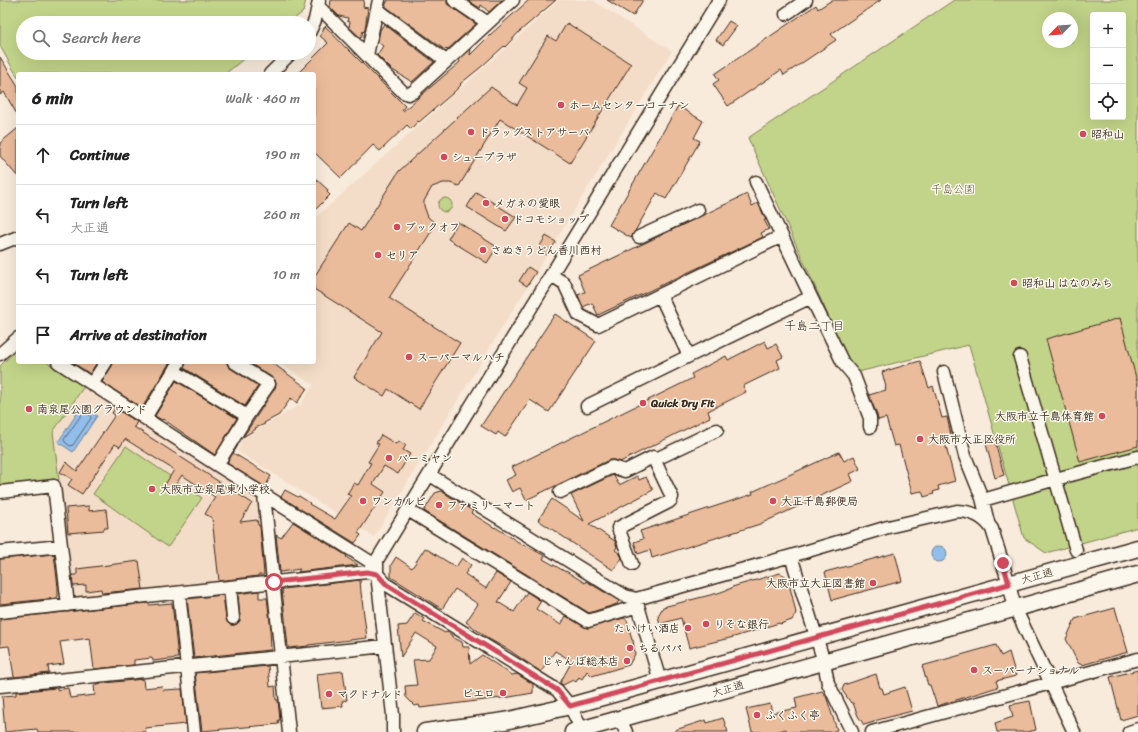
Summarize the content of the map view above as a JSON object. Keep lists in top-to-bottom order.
{
  "streets": {
    "main road": ["大正通"]
  },
  "districts": ["千島二丁目"],
  "parks": ["千島公園"],
  "places": [
    "ホームセンターコーナン",
    "ドラッグストアサーバ",
    "昭和山",
    "シュープラザ",
    "メガネの愛眼",
    "ドコモショップ",
    "ブックオフ",
    "さぬきうどん香川西村",
    "セリア",
    "昭和山 はなのみち",
    "スーパーマルハチ",
    "Quick Dry Fit",
    "南泉尾公園グラウンド",
    "大阪市立千島体育館",
    "大阪市大正区役所",
    "バーミヤン",
    "大阪市立泉尾東小学校",
    "ワンカルビ",
    "大正千島郵便局",
    "ファミリーマート",
    "大阪市立大正図書館",
    "りそな銀行",
    "たいけい酒店",
    "ちるパパ",
    "じゃんぼ総本店",
    "スーパーナショナル",
    "ピエロ",
    "マクドナルド",
    "ふくふく亭"
  ],
  "north": "bottom left",
  "page": {
    "map_buttons": ["+", "−"],
    "search": "Search here",
    "heading": ["6 min", "Walk · 460 m"],
    "list": [
      ["Continue", "190 m"],
      ["Turn left", "大正通", "260 m"],
      ["Turn left", "10 m"],
      "Arrive at destination"
    ]
  }
}
